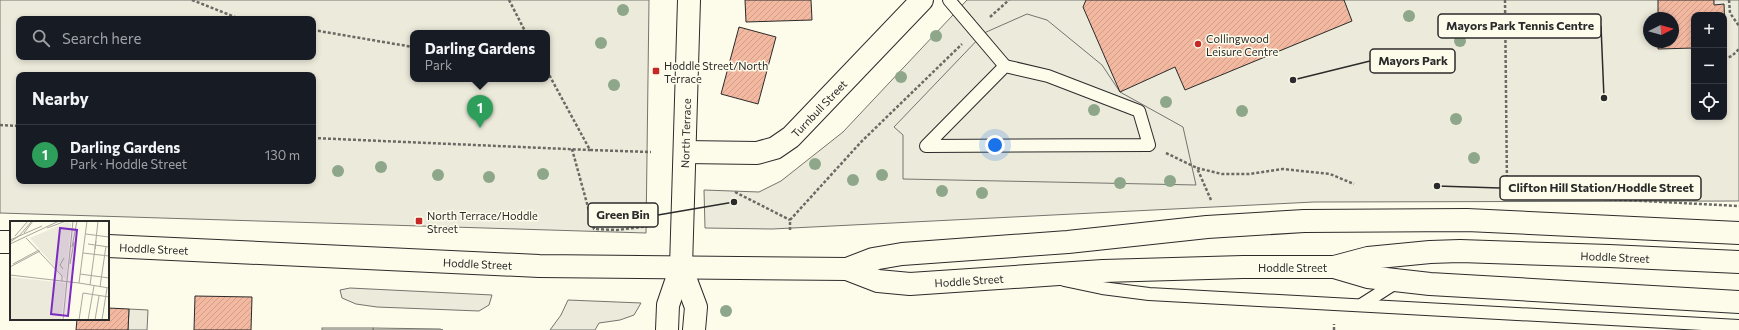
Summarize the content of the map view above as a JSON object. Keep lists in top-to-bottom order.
{
  "streets": {
    "main road": ["Turnbull Street", "North Terrace", "Hoddle Street"]
  },
  "crossings": [
    ["Turnbull Street", "North Terrace"],
    ["North Terrace", "Hoddle Street"]
  ],
  "places": {
    "other": [
      "Collingwood Leisure Centre",
      "Mayors Park",
      "Mayors Park Tennis Centre",
      "Clifton Hill Station/Hoddle Street",
      "Green Bin"
    ],
    "transit": ["Hoddle Street/North Terrace", "North Terrace/Hoddle Street"]
  },
  "north": "right",
  "page": {
    "map_buttons": ["+", "−"],
    "search": "Search here",
    "popup": ["Darling Gardens", "Park"],
    "heading": "Nearby",
    "pins": "1",
    "list": [
      {
        "mark": "1",
        "name": "Darling Gardens",
        "note": "Park · Hoddle Street",
        "value": "130 m"
      }
    ]
  }
}
